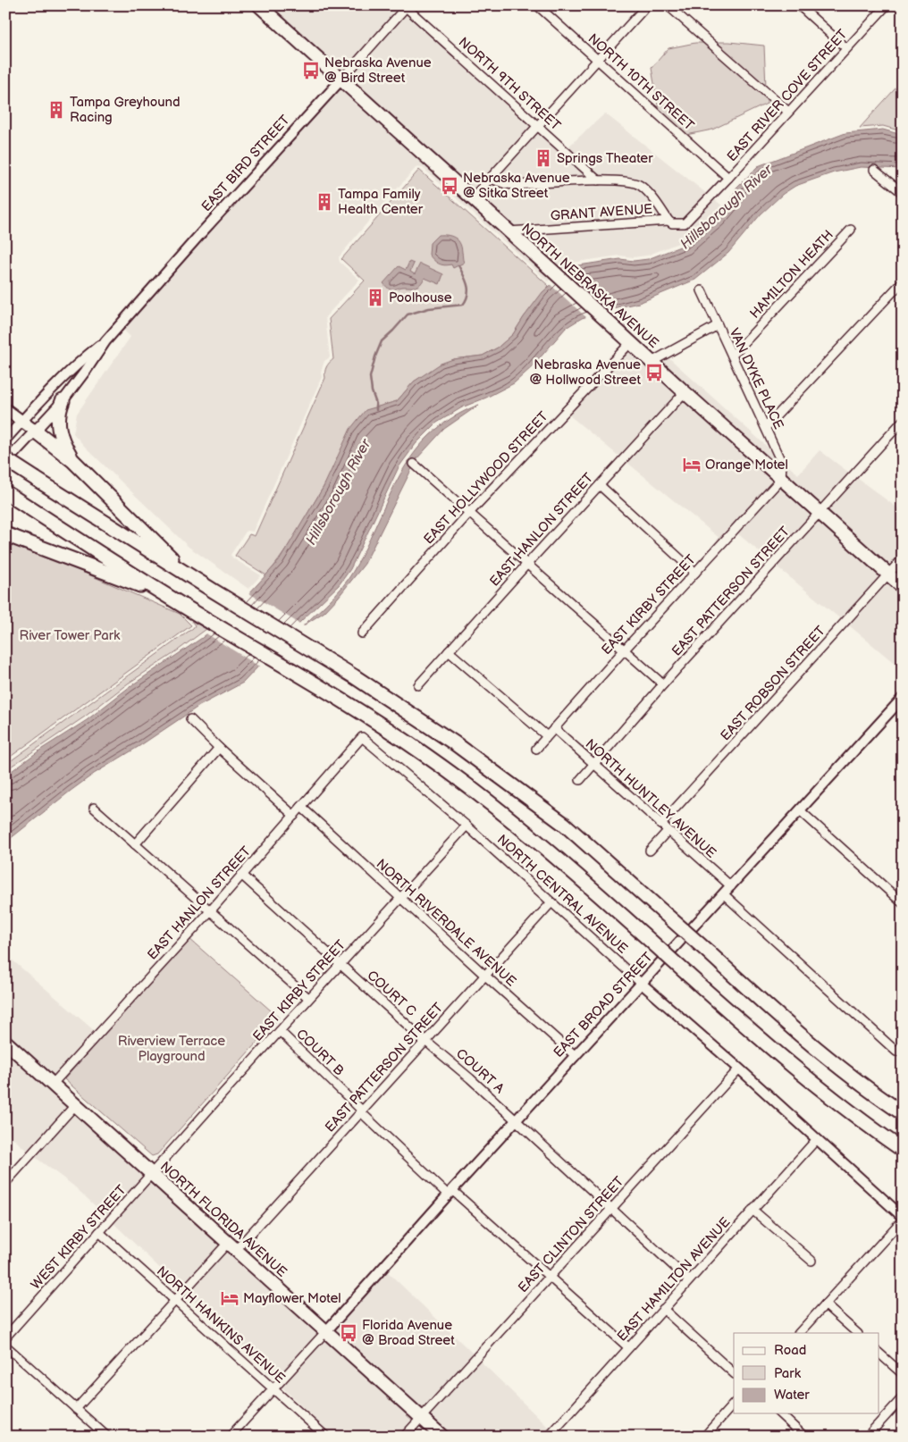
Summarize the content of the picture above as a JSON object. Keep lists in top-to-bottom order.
{
  "streets": {
    "main road": ["NORTH NEBRASKA AVENUE", "NORTH FLORIDA AVENUE"],
    "street": [
      "NORTH 10TH STREET",
      "NORTH 9TH STREET",
      "EAST RIVER COVE STREET",
      "EAST BIRD STREET",
      "GRANT AVENUE",
      "HAMILTON HEATH",
      "VAN DYKE PLACE",
      "EAST HOLLYWOOD STREET",
      "EAST HANLON STREET",
      "EAST PATTERSON STREET",
      "EAST KIRBY STREET",
      "EAST ROBSON STREET",
      "NORTH HUNTLEY AVENUE",
      "NORTH CENTRAL AVENUE",
      "NORTH RIVERDALE AVENUE",
      "COURT C",
      "EAST BROAD STREET",
      "COURT B",
      "COURT A",
      "EAST CLINTON STREET",
      "WEST KIRBY STREET",
      "EAST HAMILTON AVENUE",
      "NORTH HANKINS AVENUE"
    ]
  },
  "crossings": [
    ["NORTH 10TH STREET", "EAST RIVER COVE STREET"],
    ["NORTH 9TH STREET", "EAST BIRD STREET"],
    ["EAST RIVER COVE STREET", "GRANT AVENUE"],
    ["EAST BIRD STREET", "NORTH NEBRASKA AVENUE"],
    ["GRANT AVENUE", "NORTH NEBRASKA AVENUE"],
    ["HAMILTON HEATH", "VAN DYKE PLACE"],
    ["NORTH NEBRASKA AVENUE", "VAN DYKE PLACE"],
    ["NORTH NEBRASKA AVENUE", "EAST HOLLYWOOD STREET"],
    ["NORTH NEBRASKA AVENUE", "EAST HANLON STREET"],
    ["NORTH NEBRASKA AVENUE", "EAST PATTERSON STREET"],
    ["NORTH NEBRASKA AVENUE", "EAST KIRBY STREET"],
    ["NORTH NEBRASKA AVENUE", "EAST ROBSON STREET"],
    ["VAN DYKE PLACE", "EAST KIRBY STREET"],
    ["EAST HANLON STREET", "NORTH CENTRAL AVENUE"],
    ["EAST HANLON STREET", "NORTH RIVERDALE AVENUE"],
    ["EAST HANLON STREET", "COURT C"],
    ["EAST HANLON STREET", "NORTH FLORIDA AVENUE"],
    ["EAST PATTERSON STREET", "NORTH HUNTLEY AVENUE"],
    ["EAST PATTERSON STREET", "NORTH CENTRAL AVENUE"],
    ["EAST PATTERSON STREET", "NORTH RIVERDALE AVENUE"],
    ["EAST PATTERSON STREET", "COURT C"],
    ["EAST PATTERSON STREET", "COURT B"],
    ["EAST PATTERSON STREET", "COURT A"],
    ["EAST PATTERSON STREET", "NORTH FLORIDA AVENUE"],
    ["EAST PATTERSON STREET", "NORTH HANKINS AVENUE"],
    ["EAST KIRBY STREET", "NORTH HUNTLEY AVENUE"],
    ["EAST KIRBY STREET", "NORTH CENTRAL AVENUE"],
    ["EAST KIRBY STREET", "NORTH RIVERDALE AVENUE"],
    ["EAST KIRBY STREET", "COURT C"],
    ["EAST KIRBY STREET", "COURT B"],
    ["EAST KIRBY STREET", "NORTH FLORIDA AVENUE"],
    ["EAST KIRBY STREET", "WEST KIRBY STREET"],
    ["EAST ROBSON STREET", "NORTH HUNTLEY AVENUE"],
    ["NORTH HUNTLEY AVENUE", "EAST BROAD STREET"],
    ["NORTH CENTRAL AVENUE", "EAST BROAD STREET"],
    ["NORTH CENTRAL AVENUE", "EAST CLINTON STREET"],
    ["NORTH CENTRAL AVENUE", "EAST HAMILTON AVENUE"],
    ["NORTH RIVERDALE AVENUE", "EAST BROAD STREET"],
    ["COURT C", "COURT A"],
    ["EAST BROAD STREET", "COURT B"],
    ["EAST BROAD STREET", "COURT A"],
    ["EAST BROAD STREET", "NORTH FLORIDA AVENUE"],
    ["COURT B", "EAST CLINTON STREET"],
    ["COURT B", "EAST HAMILTON AVENUE"],
    ["COURT A", "EAST CLINTON STREET"],
    ["COURT A", "EAST HAMILTON AVENUE"],
    ["NORTH FLORIDA AVENUE", "EAST CLINTON STREET"],
    ["NORTH FLORIDA AVENUE", "WEST KIRBY STREET"],
    ["WEST KIRBY STREET", "NORTH HANKINS AVENUE"]
  ],
  "water": ["Hillsborough River"],
  "parks": ["River Tower Park", "Riverview Terrace Playground"],
  "places": {
    "bus stop": [
      "Nebraska Avenue @ Bird Street",
      "Nebraska Avenue @ Sitka Street",
      "Nebraska Avenue @ Hollwood Street",
      "Florida Avenue @ Broad Street"
    ],
    "building": [
      "Tampa Greyhound Racing",
      "Springs Theater",
      "Tampa Family Health Center",
      "Poolhouse"
    ],
    "hotel": ["Orange Motel", "Mayflower Motel"]
  },
  "legend": ["Road", "Park", "Water"]
}
